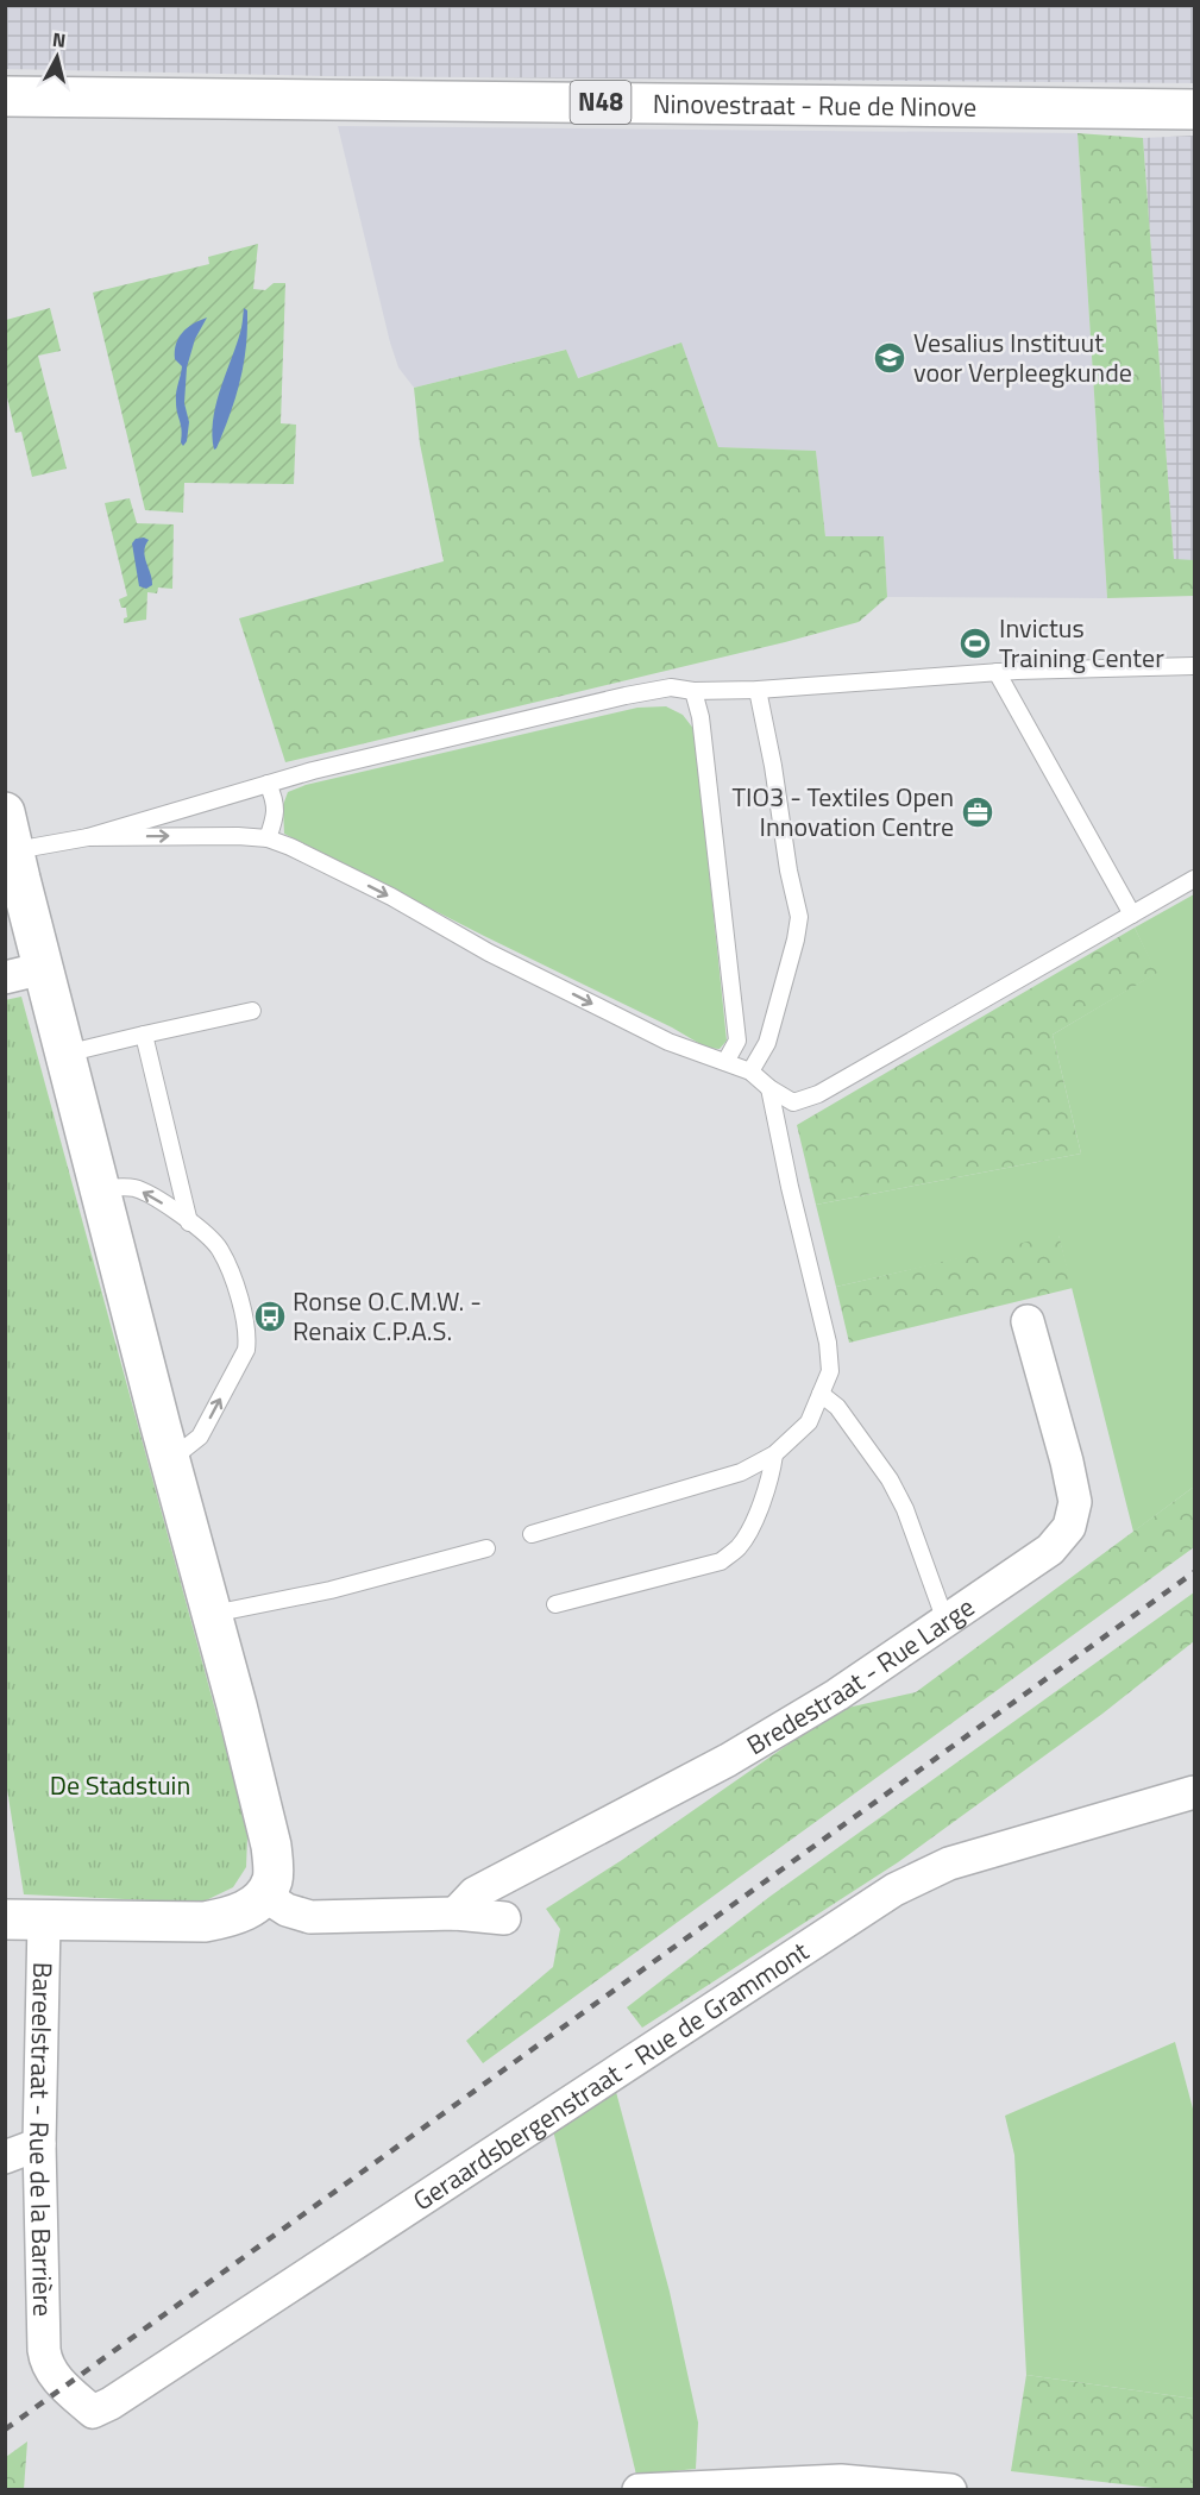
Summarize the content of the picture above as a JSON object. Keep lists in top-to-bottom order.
{
  "streets": {
    "street": [
      "N48",
      "Ninovestraat - Rue de Ninove",
      "Bredestraat - Rue Large",
      "Geraardsbergenstraat - Rue de Grammont",
      "Bareelstraat - Rue de la Barrière"
    ]
  },
  "crossings": [
    ["Geraardsbergenstraat - Rue de Grammont", "Bareelstraat - Rue de la Barrière"]
  ],
  "parks": ["De Stadstuin"],
  "places": {
    "school or university": ["Vesalius Instituut voor Verpleegkunde"],
    "sports": ["Invictus Training Center"],
    "office": ["TIO3 - Textiles Open Innovation Centre"],
    "bus stop": ["Ronse O.C.M.W. - Renaix C.P.A.S."]
  },
  "north": "top"
}
